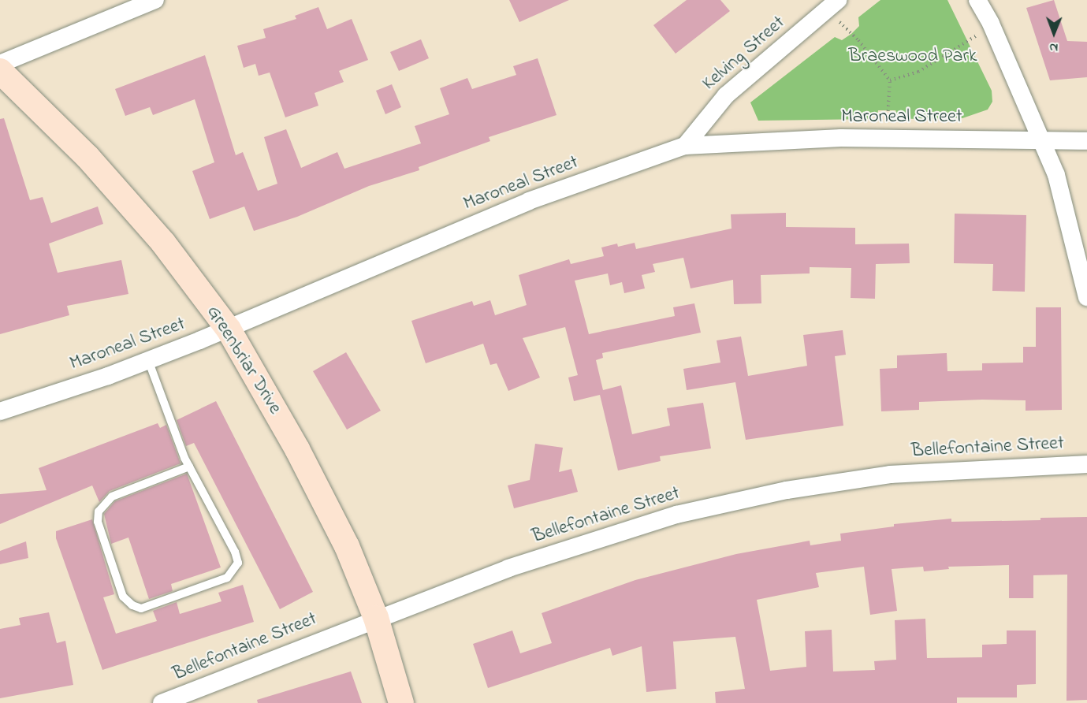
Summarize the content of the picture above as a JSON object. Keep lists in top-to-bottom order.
{
  "streets": {
    "main road": ["Greenbriar Drive"],
    "street": ["Kelving Street", "Maroneal Street", "Bellefontaine Street"]
  },
  "crossings": [
    ["Kelving Street", "Maroneal Street"],
    ["Maroneal Street", "Greenbriar Drive"],
    ["Greenbriar Drive", "Bellefontaine Street"]
  ],
  "parks": ["Braeswood Park"],
  "north": "bottom"
}
